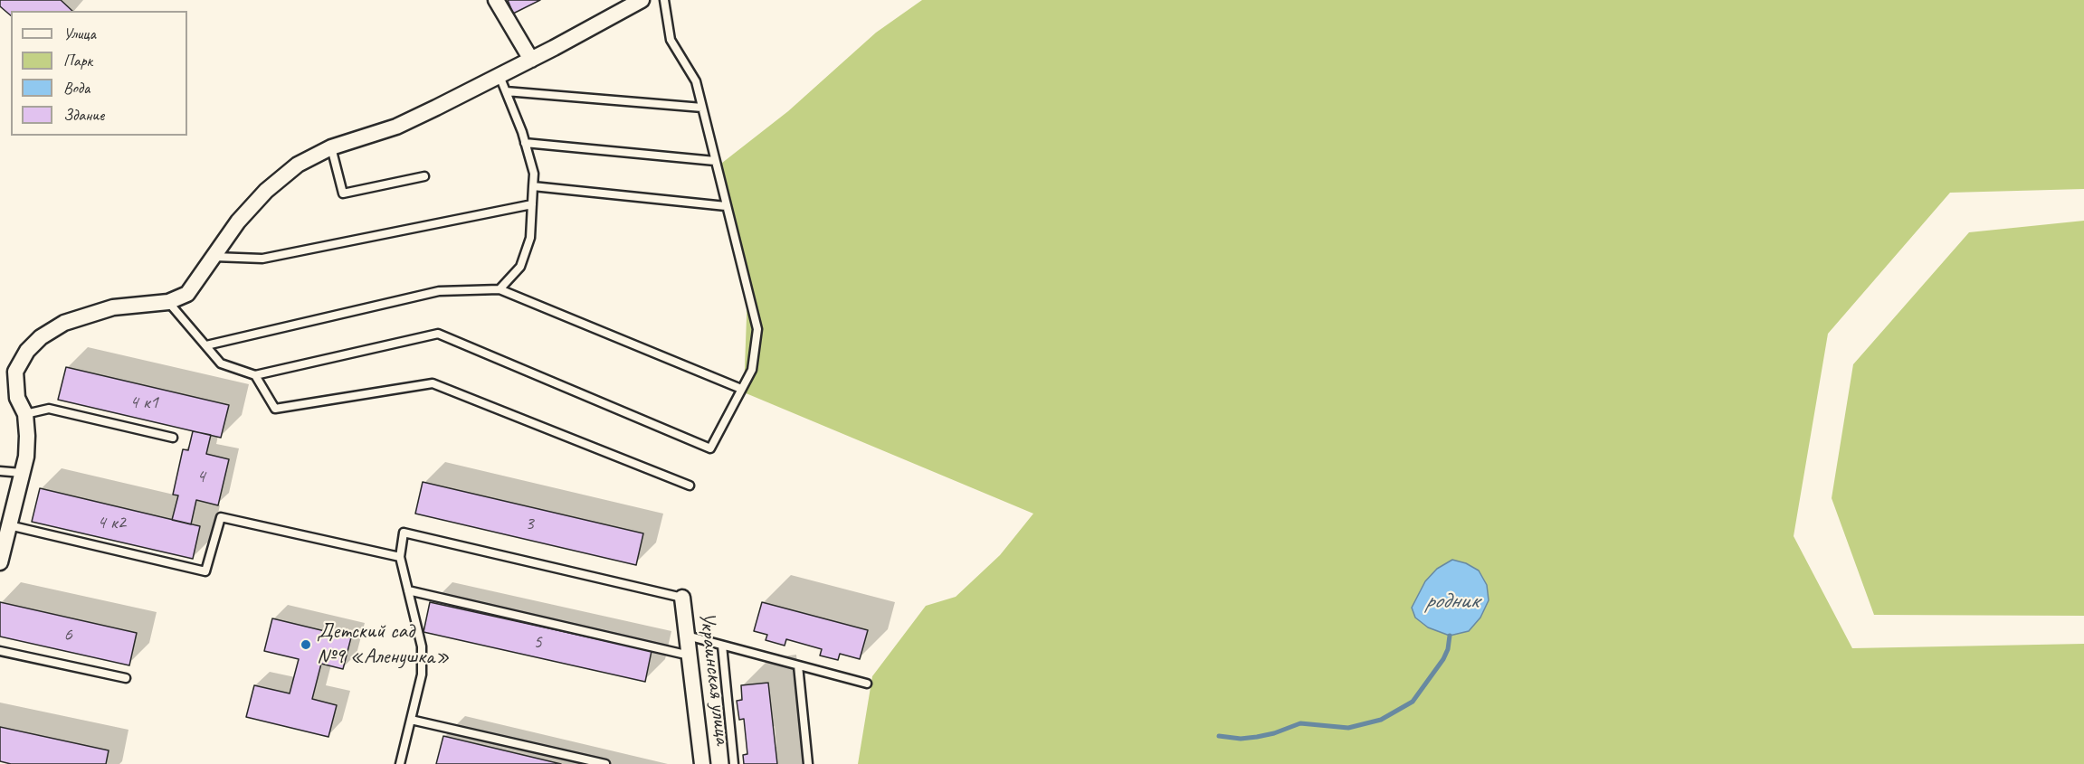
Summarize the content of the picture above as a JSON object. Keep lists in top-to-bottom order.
{
  "streets": {
    "street": ["Украинская улица"]
  },
  "water": ["родник"],
  "places": ["Детский сад №9 «Аленушка»"],
  "house_numbers": [
    "4 к1",
    "4",
    "4 к2",
    "3",
    "6",
    "5"
  ],
  "legend": [
    "Улица",
    "Парк",
    "Вода",
    "Здание"
  ]
}
